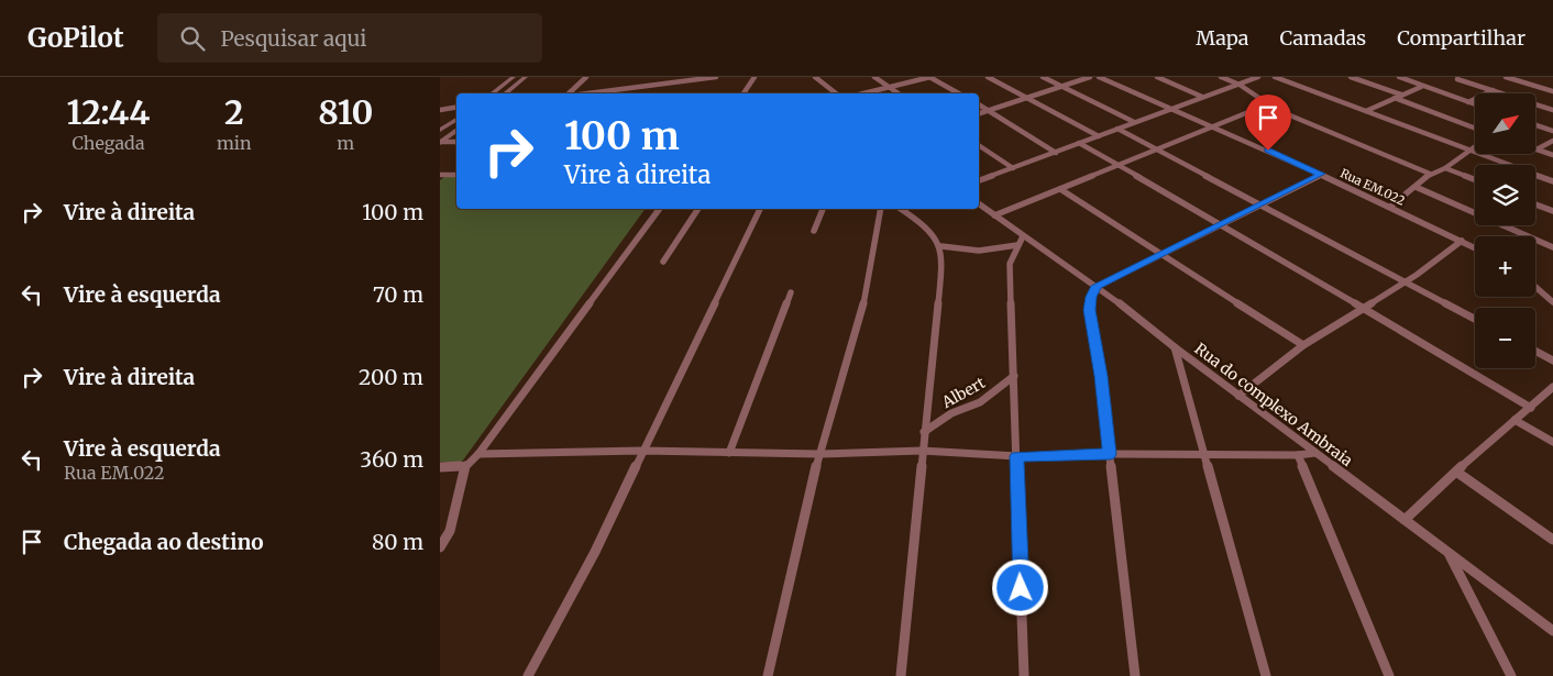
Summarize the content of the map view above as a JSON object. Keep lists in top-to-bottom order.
{
  "streets": {
    "street": ["Rua EM.022", "Albert", "Rua do complexo Ambraia"]
  },
  "north": "top right",
  "page": {
    "header": "GoPilot",
    "search": "Pesquisar aqui",
    "nav": ["Mapa", "Camadas", "Compartilhar"],
    "eta": [
      "12:44",
      "Chegada",
      "2",
      "min",
      "810",
      "m"
    ],
    "map_buttons": ["+", "−"],
    "turn": ["100 m", "Vire à direita"],
    "list": [
      {
        "name": "Vire à direita",
        "value": "100 m"
      },
      {
        "name": "Vire à esquerda",
        "value": "70 m"
      },
      {
        "name": "Vire à direita",
        "value": "200 m"
      },
      {
        "name": "Vire à esquerda",
        "note": "Rua EM.022",
        "value": "360 m"
      },
      {
        "name": "Chegada ao destino",
        "value": "80 m"
      }
    ]
  }
}
